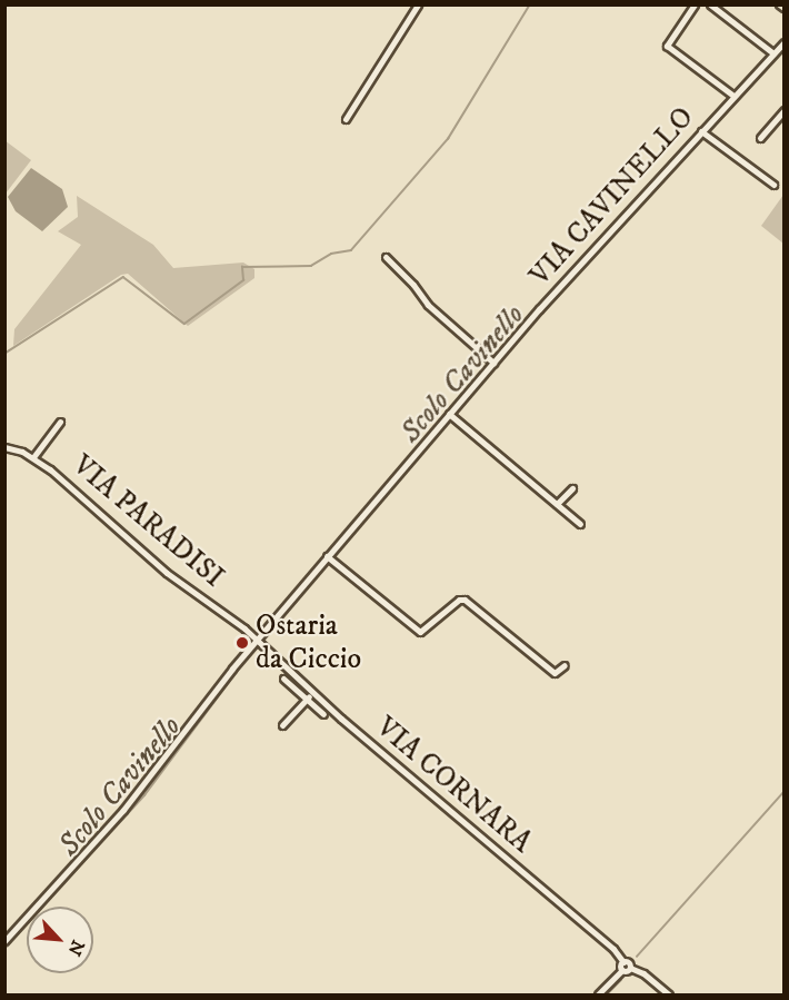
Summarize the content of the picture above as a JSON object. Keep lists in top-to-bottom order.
{
  "streets": {
    "street": ["VIA CAVINELLO", "VIA PARADISI", "VIA CORNARA"]
  },
  "crossings": [
    ["VIA CAVINELLO", "VIA PARADISI"],
    ["VIA CAVINELLO", "VIA CORNARA"],
    ["VIA PARADISI", "VIA CORNARA"]
  ],
  "water": ["Scolo Cavinello"],
  "places": ["Ostaria da Ciccio"],
  "north": "bottom right"
}
